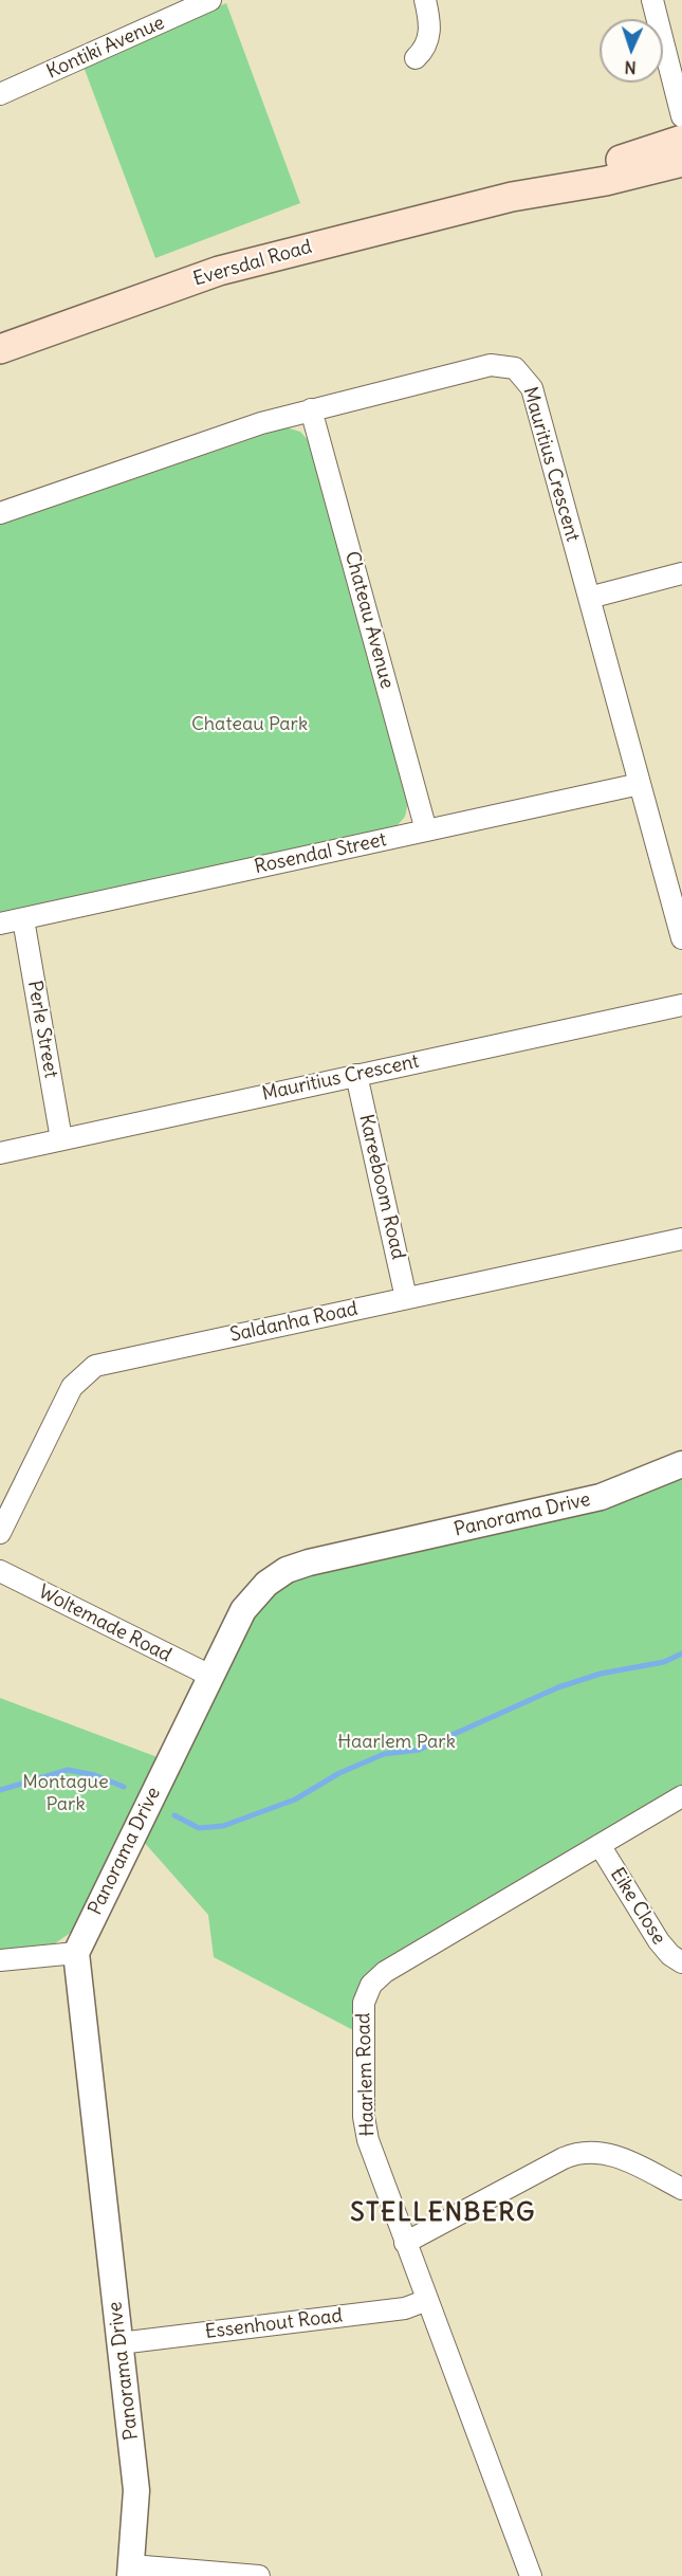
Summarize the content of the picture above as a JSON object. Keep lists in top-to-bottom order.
{
  "streets": {
    "main road": ["Eversdal Road"],
    "street": [
      "Kontiki Avenue",
      "Mauritius Crescent",
      "Chateau Avenue",
      "Rosendal Street",
      "Perle Street",
      "Kareeboom Road",
      "Saldanha Road",
      "Panorama Drive",
      "Woltemade Road",
      "Eike Close",
      "Haarlem Road",
      "Essenhout Road"
    ]
  },
  "crossings": [
    ["Mauritius Crescent", "Chateau Avenue"],
    ["Mauritius Crescent", "Rosendal Street"],
    ["Mauritius Crescent", "Perle Street"],
    ["Mauritius Crescent", "Kareeboom Road"],
    ["Chateau Avenue", "Rosendal Street"],
    ["Rosendal Street", "Perle Street"],
    ["Kareeboom Road", "Saldanha Road"],
    ["Panorama Drive", "Woltemade Road"],
    ["Panorama Drive", "Essenhout Road"],
    ["Eike Close", "Haarlem Road"],
    ["Haarlem Road", "Essenhout Road"]
  ],
  "districts": ["STELLENBERG"],
  "parks": ["Chateau Park", "Haarlem Park", "Montague Park"],
  "north": "bottom"
}
